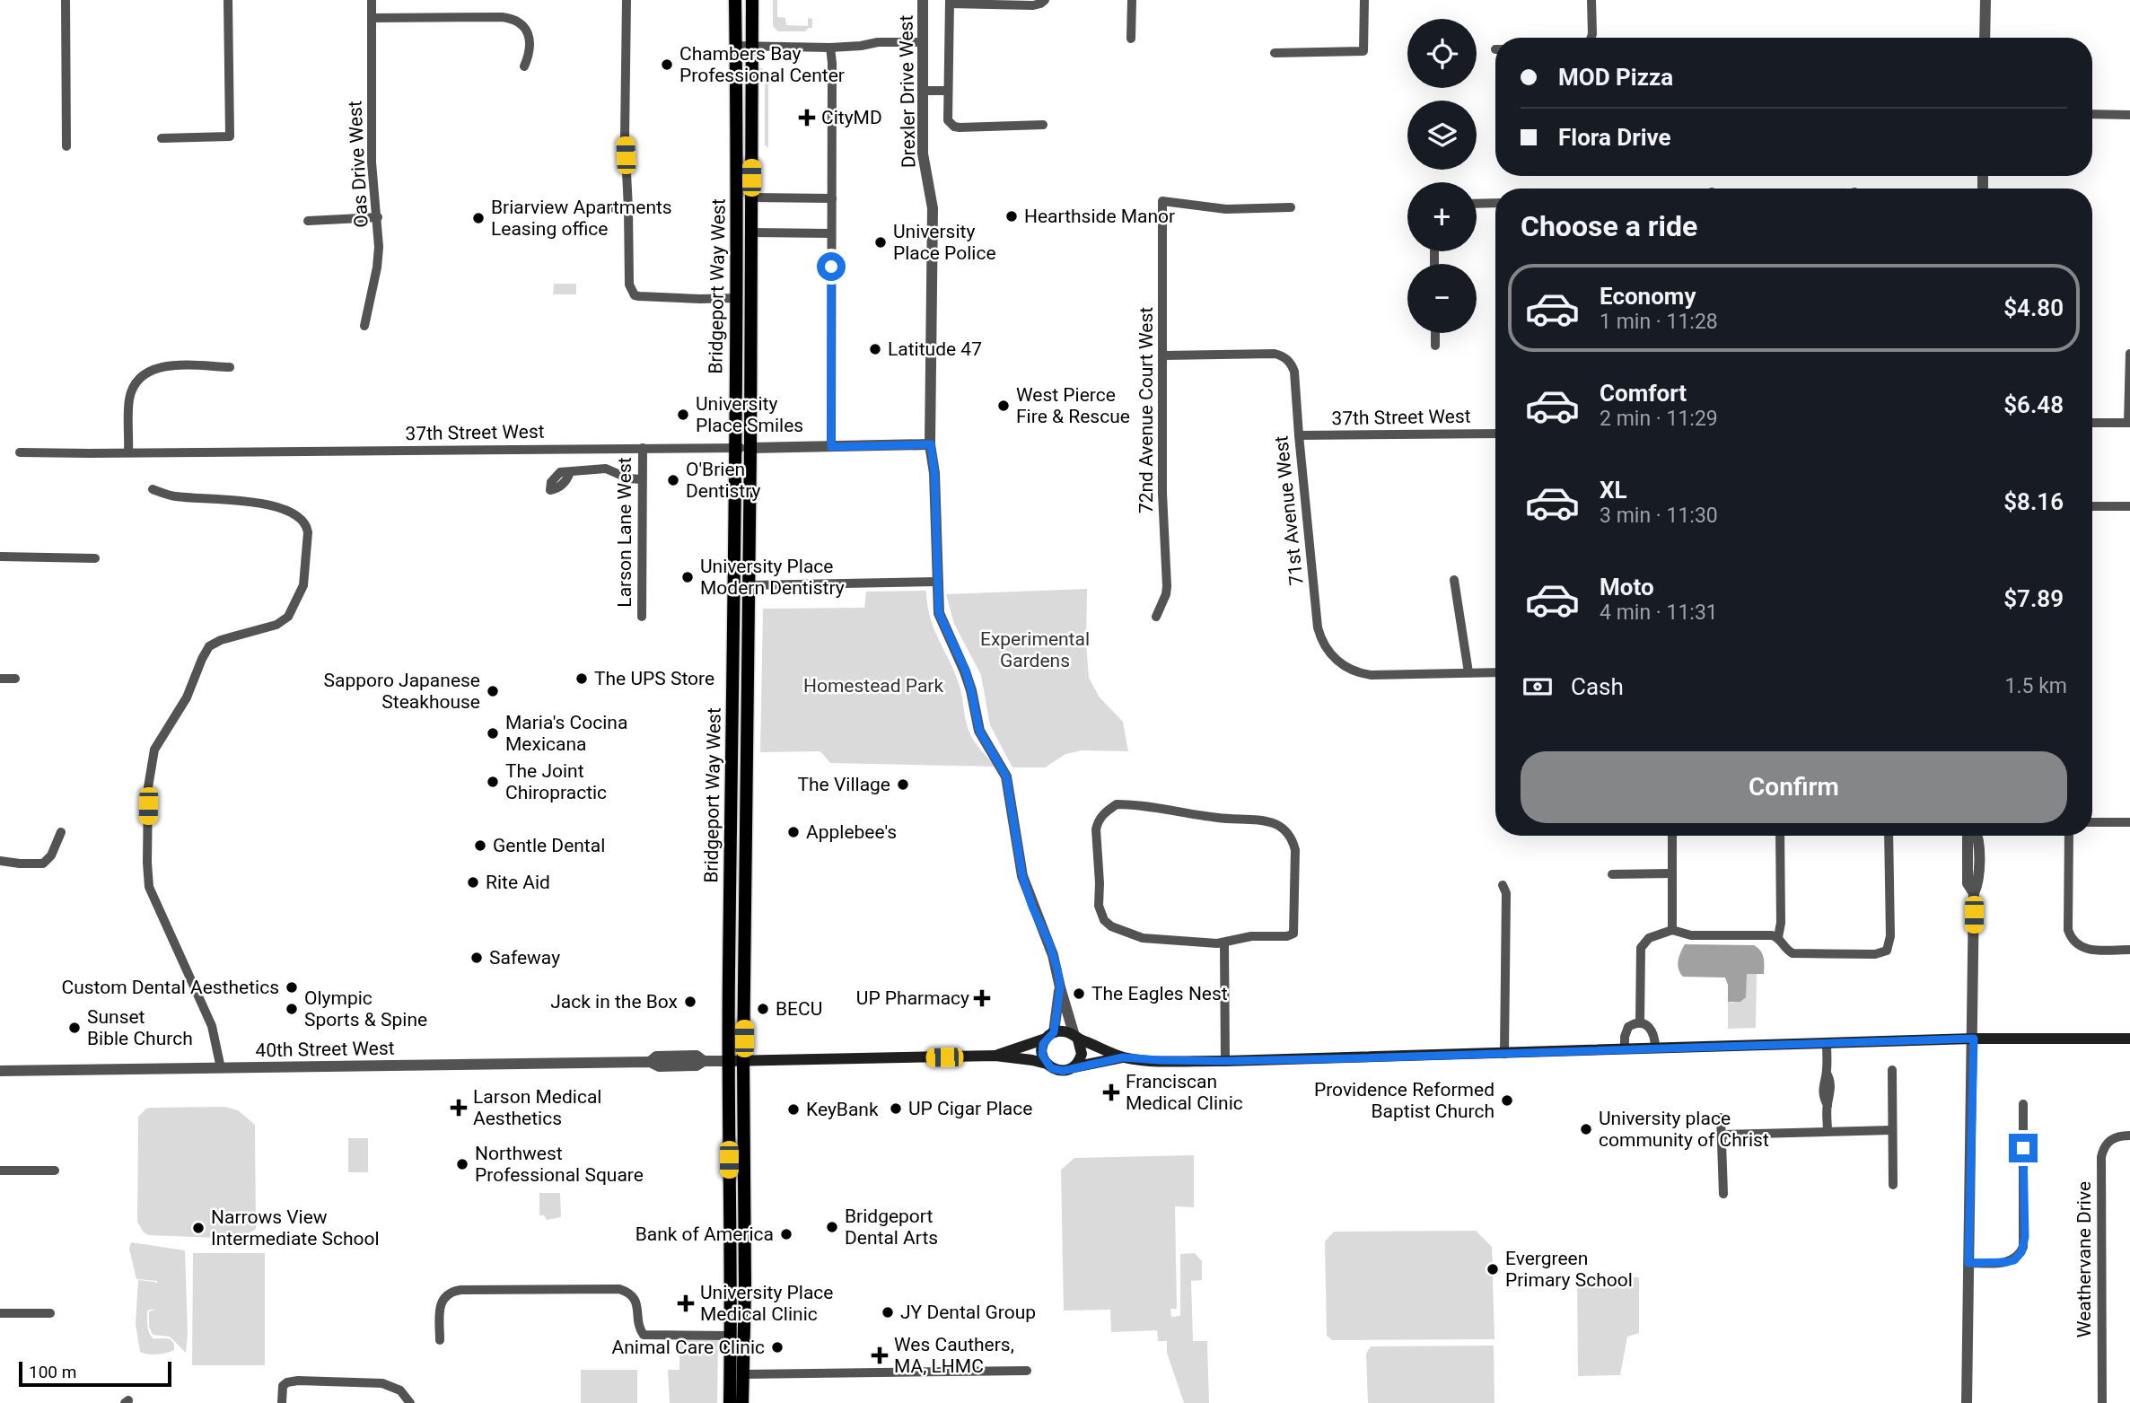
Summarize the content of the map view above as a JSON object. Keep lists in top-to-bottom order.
{
  "streets": {
    "main road": ["Bridgeport Way West", "40th Street West"],
    "street": [
      "Drexler Drive West",
      "Oas Drive West",
      "72nd Avenue Court West",
      "37th Street West",
      "71st Avenue West",
      "Larson Lane West",
      "Weathervane Drive"
    ]
  },
  "crossings": [
    ["Drexler Drive West", "37th Street West"],
    ["Drexler Drive West", "40th Street West"],
    ["Bridgeport Way West", "37th Street West"],
    ["Bridgeport Way West", "40th Street West"],
    ["72nd Avenue Court West", "71st Avenue West"],
    ["37th Street West", "71st Avenue West"],
    ["37th Street West", "Larson Lane West"]
  ],
  "parks": ["Experimental Gardens", "Homestead Park"],
  "places": {
    "other": [
      "Chambers Bay Professional Center",
      "Hearthside Manor",
      "Briarview Apartments Leasing office",
      "University Place Police",
      "Latitude 47",
      "West Pierce Fire & Rescue",
      "University Place Smiles",
      "O'Brien Dentistry",
      "University Place Modern Dentistry",
      "The UPS Store",
      "Sapporo Japanese Steakhouse",
      "Maria's Cocina Mexicana",
      "The Joint Chiropractic",
      "The Village",
      "Applebee's",
      "Gentle Dental",
      "Rite Aid",
      "Safeway",
      "Custom Dental Aesthetics",
      "The Eagles Nest",
      "Jack in the Box",
      "Olympic Sports & Spine",
      "BECU",
      "Sunset Bible Church",
      "Providence Reformed Baptist Church",
      "UP Cigar Place",
      "KeyBank",
      "University place community of Christ",
      "Northwest Professional Square",
      "Bridgeport Dental Arts",
      "Narrows View Intermediate School",
      "Bank of America",
      "Evergreen Primary School",
      "JY Dental Group",
      "Animal Care Clinic"
    ],
    "health": [
      "CityMD",
      "UP Pharmacy",
      "Franciscan Medical Clinic",
      "Larson Medical Aesthetics",
      "University Place Medical Clinic",
      "Wes Cauthers, MA, LHMC"
    ]
  },
  "scale_bar": "100 m",
  "page": {
    "map_buttons": ["+", "−"],
    "banner": ["MOD Pizza", "Flora Drive"],
    "heading": "Choose a ride",
    "list": [
      {
        "name": "Economy",
        "note": "1 min · 11:28",
        "value": "$4.80"
      },
      {
        "name": "Comfort",
        "note": "2 min · 11:29",
        "value": "$6.48"
      },
      {
        "name": "XL",
        "note": "3 min · 11:30",
        "value": "$8.16"
      },
      {
        "name": "Moto",
        "note": "4 min · 11:31",
        "value": "$7.89"
      }
    ],
    "pay": ["Cash", "1.5 km"],
    "buttons": "Confirm",
    "scale": "100 m"
  }
}
